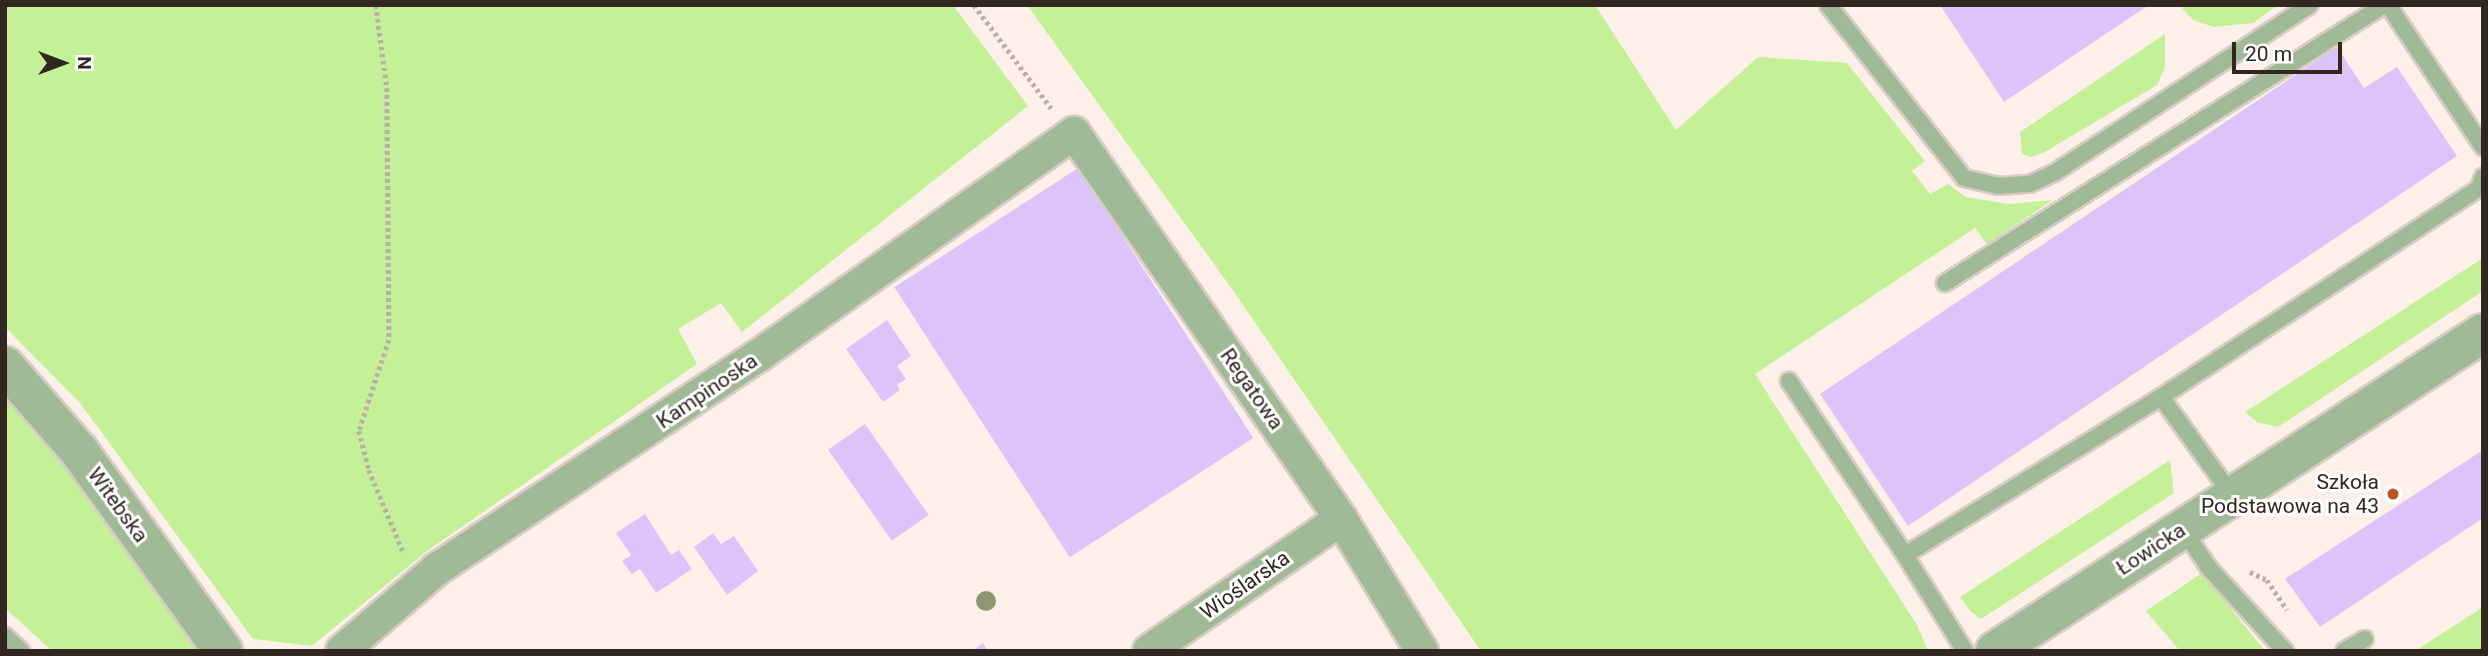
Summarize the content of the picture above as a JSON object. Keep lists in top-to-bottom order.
{
  "streets": {
    "street": [
      "Regatowa",
      "Kampinoska",
      "Witebska",
      "Łowicka",
      "Wioślarska"
    ]
  },
  "crossings": [
    ["Regatowa", "Kampinoska"],
    ["Regatowa", "Wioślarska"]
  ],
  "places": ["Szkoła Podstawowa na 43"],
  "scale_bar": "20 m",
  "north": "right"
}
